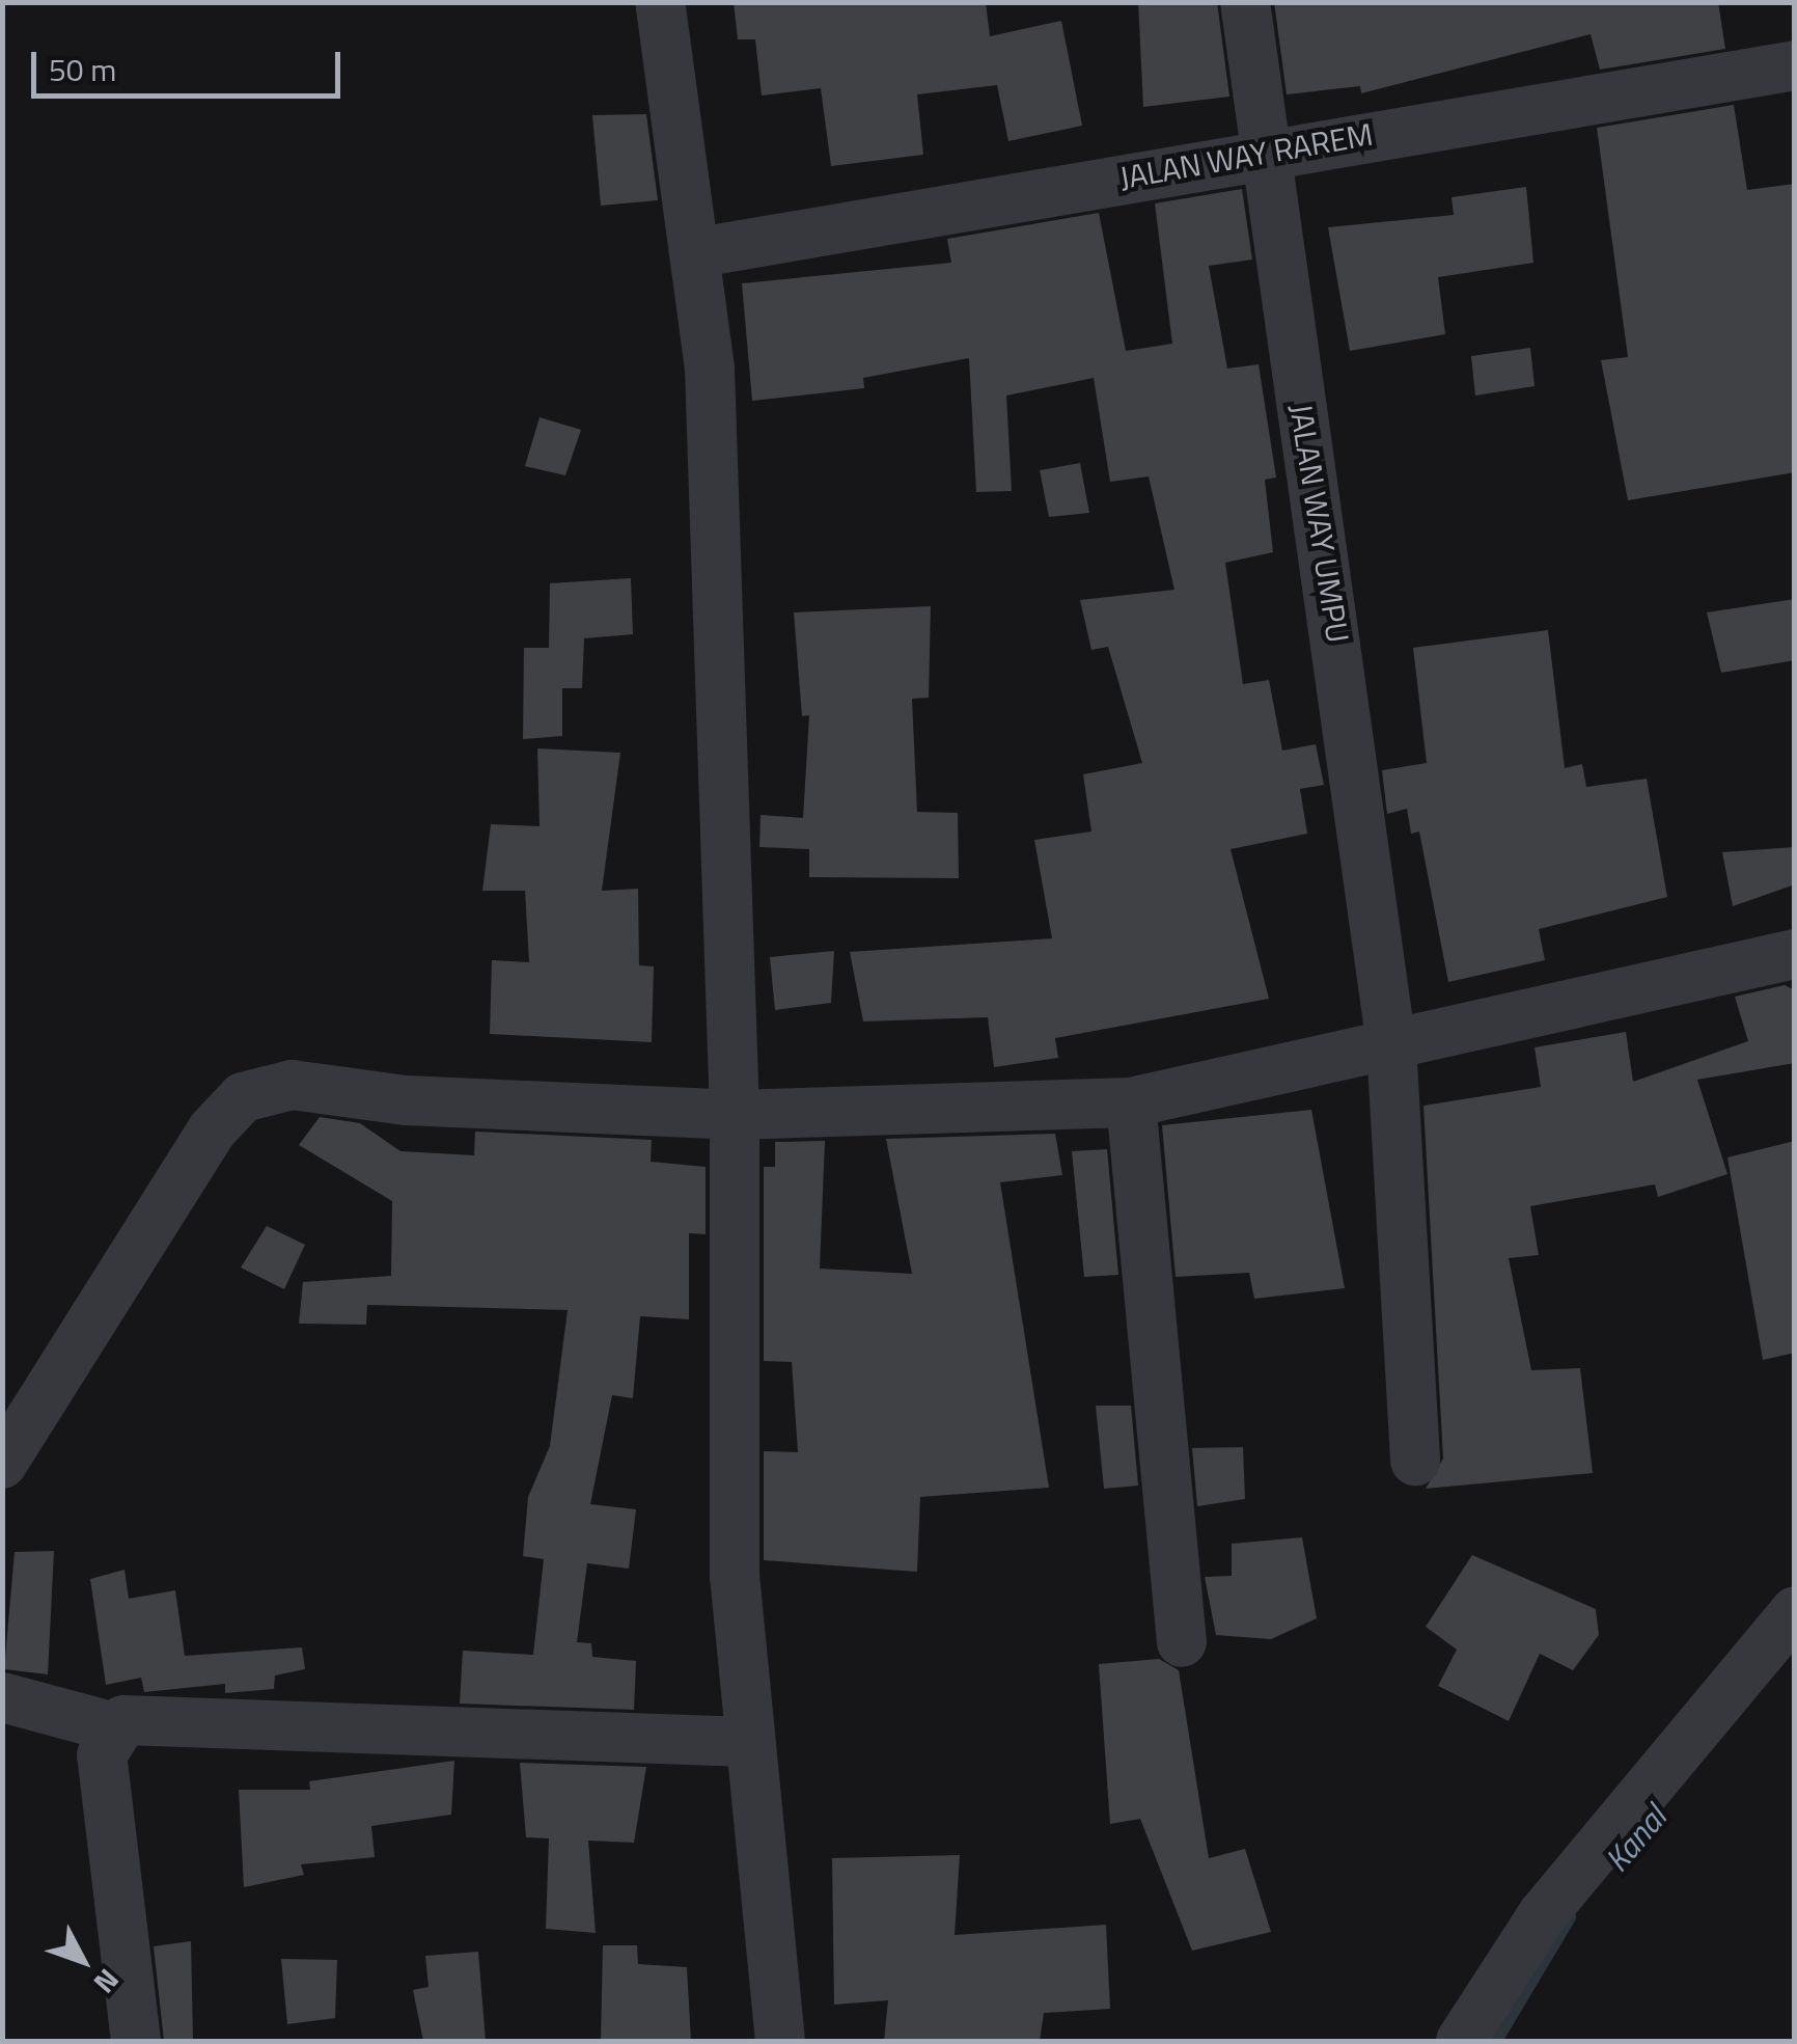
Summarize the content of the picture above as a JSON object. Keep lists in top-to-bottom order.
{
  "streets": {
    "street": ["JALAN WAY RAREM", "JALAN WAY UMPU"]
  },
  "crossings": [
    ["JALAN WAY RAREM", "JALAN WAY UMPU"]
  ],
  "water": ["Kanal"],
  "scale_bar": "50 m",
  "north": "bottom right"
}
